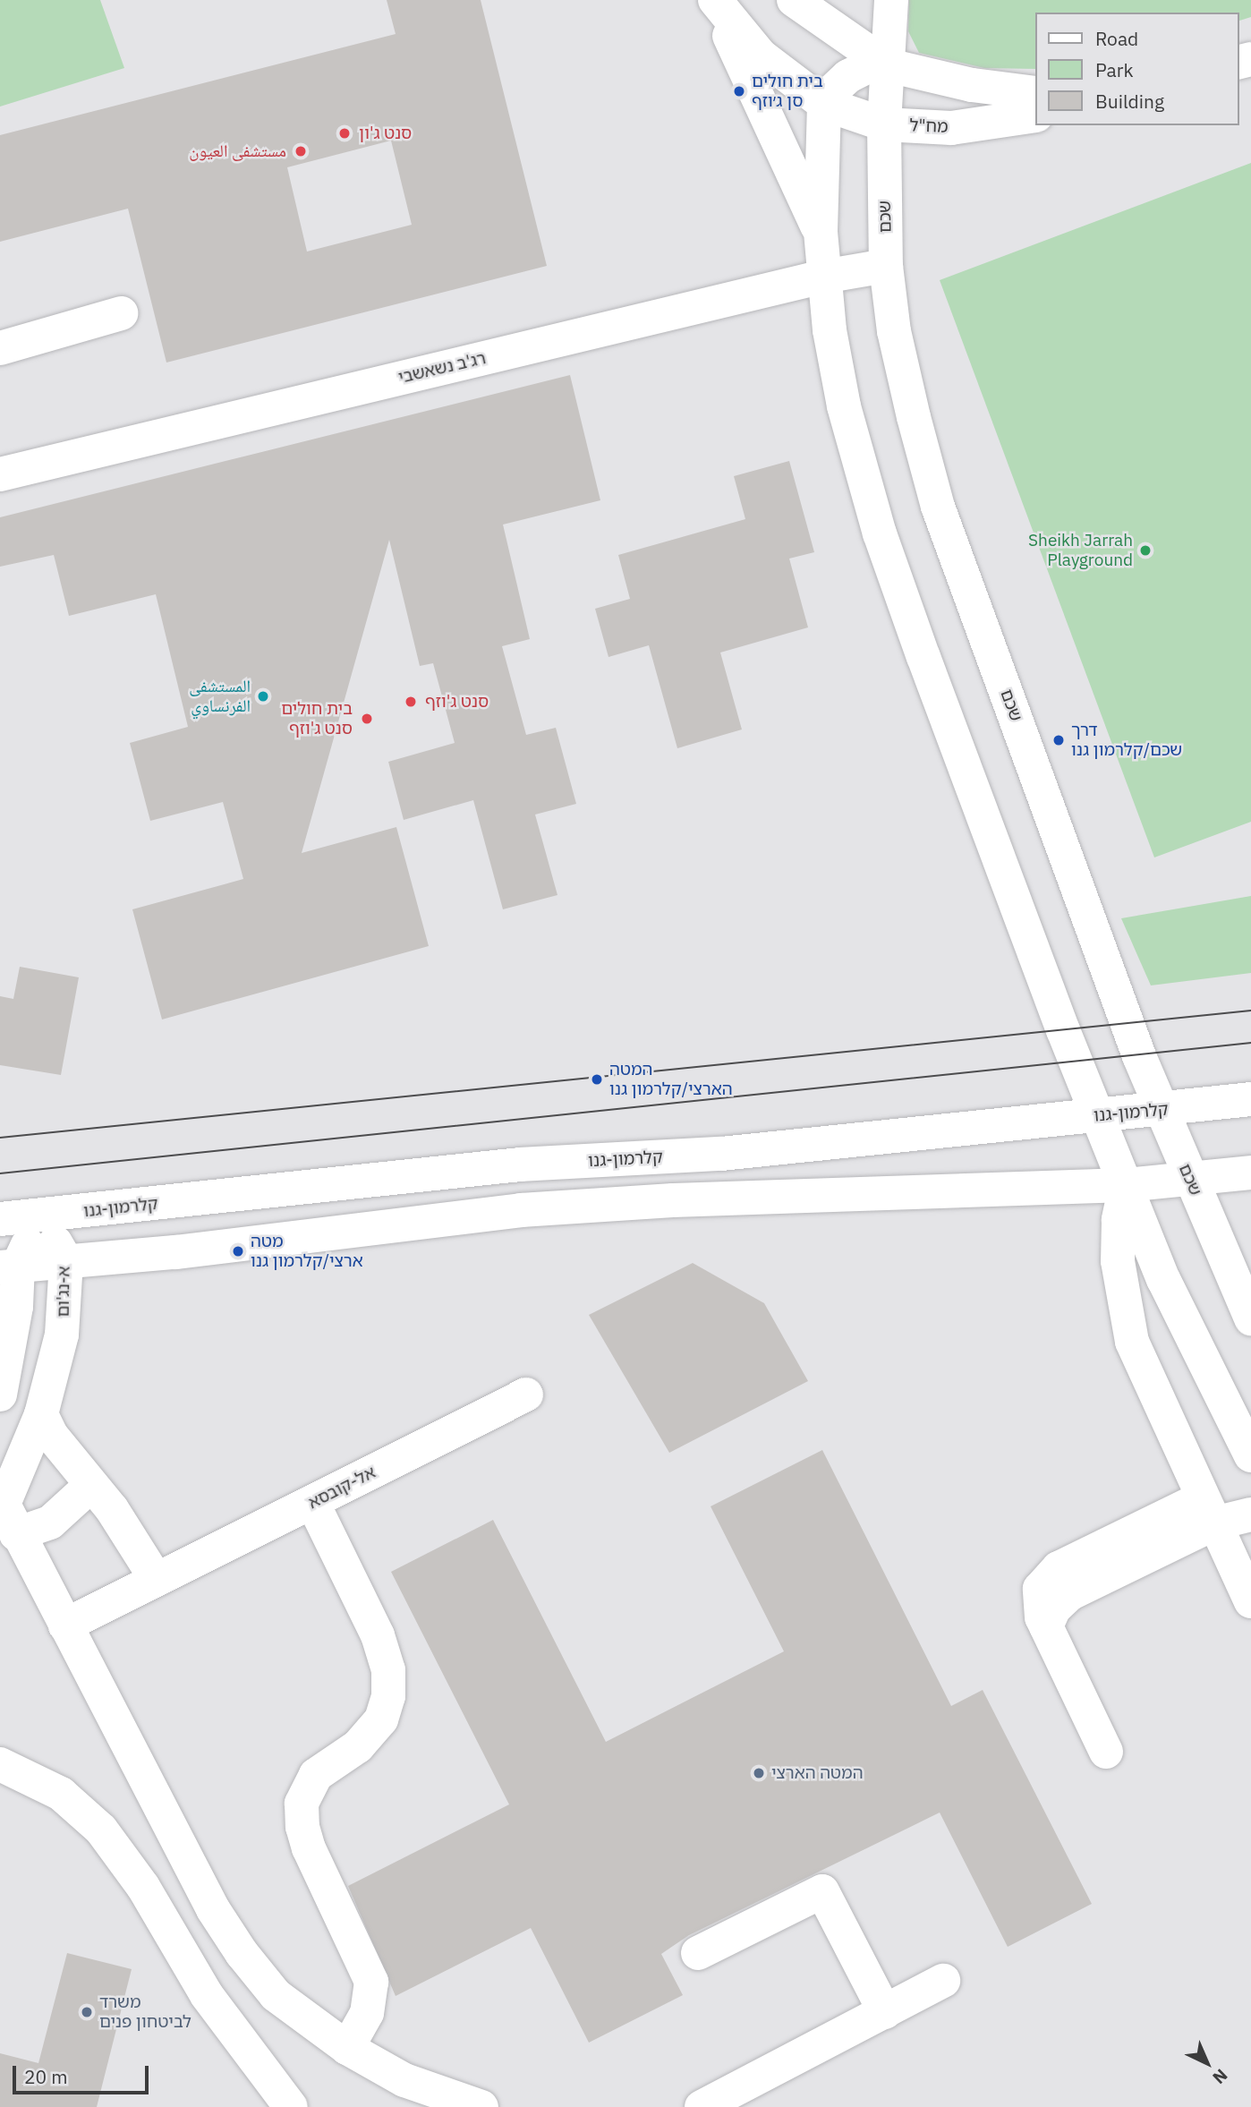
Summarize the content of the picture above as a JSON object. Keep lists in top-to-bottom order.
{
  "streets": {
    "street": [
      "מח\"ל",
      "שכם",
      "רג'ב נשאשבי",
      "קלרמון-גנו",
      "א-נג'ום",
      "אל-קובסא"
    ]
  },
  "crossings": [
    ["מח\"ל", "שכם"],
    ["שכם", "רג'ב נשאשבי"],
    ["שכם", "קלרמון-גנו"],
    ["קלרמון-גנו", "א-נג'ום"]
  ],
  "places": [
    "בית חולים סן ג׳וזף",
    "סנט ג'ון",
    "مستشفى العيون",
    "Sheikh Jarrah Playground",
    "المستشفى الفرنساوي",
    "סנט ג'וזף",
    "בית חולים סנט ג'וזף",
    "דרך שכם/קלרמון גנו",
    "המטה הארצי/קלרמון גנו",
    "מטה ארצי/קלרמון גנו",
    "המטה הארצי",
    "משרד לביטחון פנים"
  ],
  "legend": ["Road", "Park", "Building"],
  "scale_bar": "20 m",
  "north": "bottom right"
}
